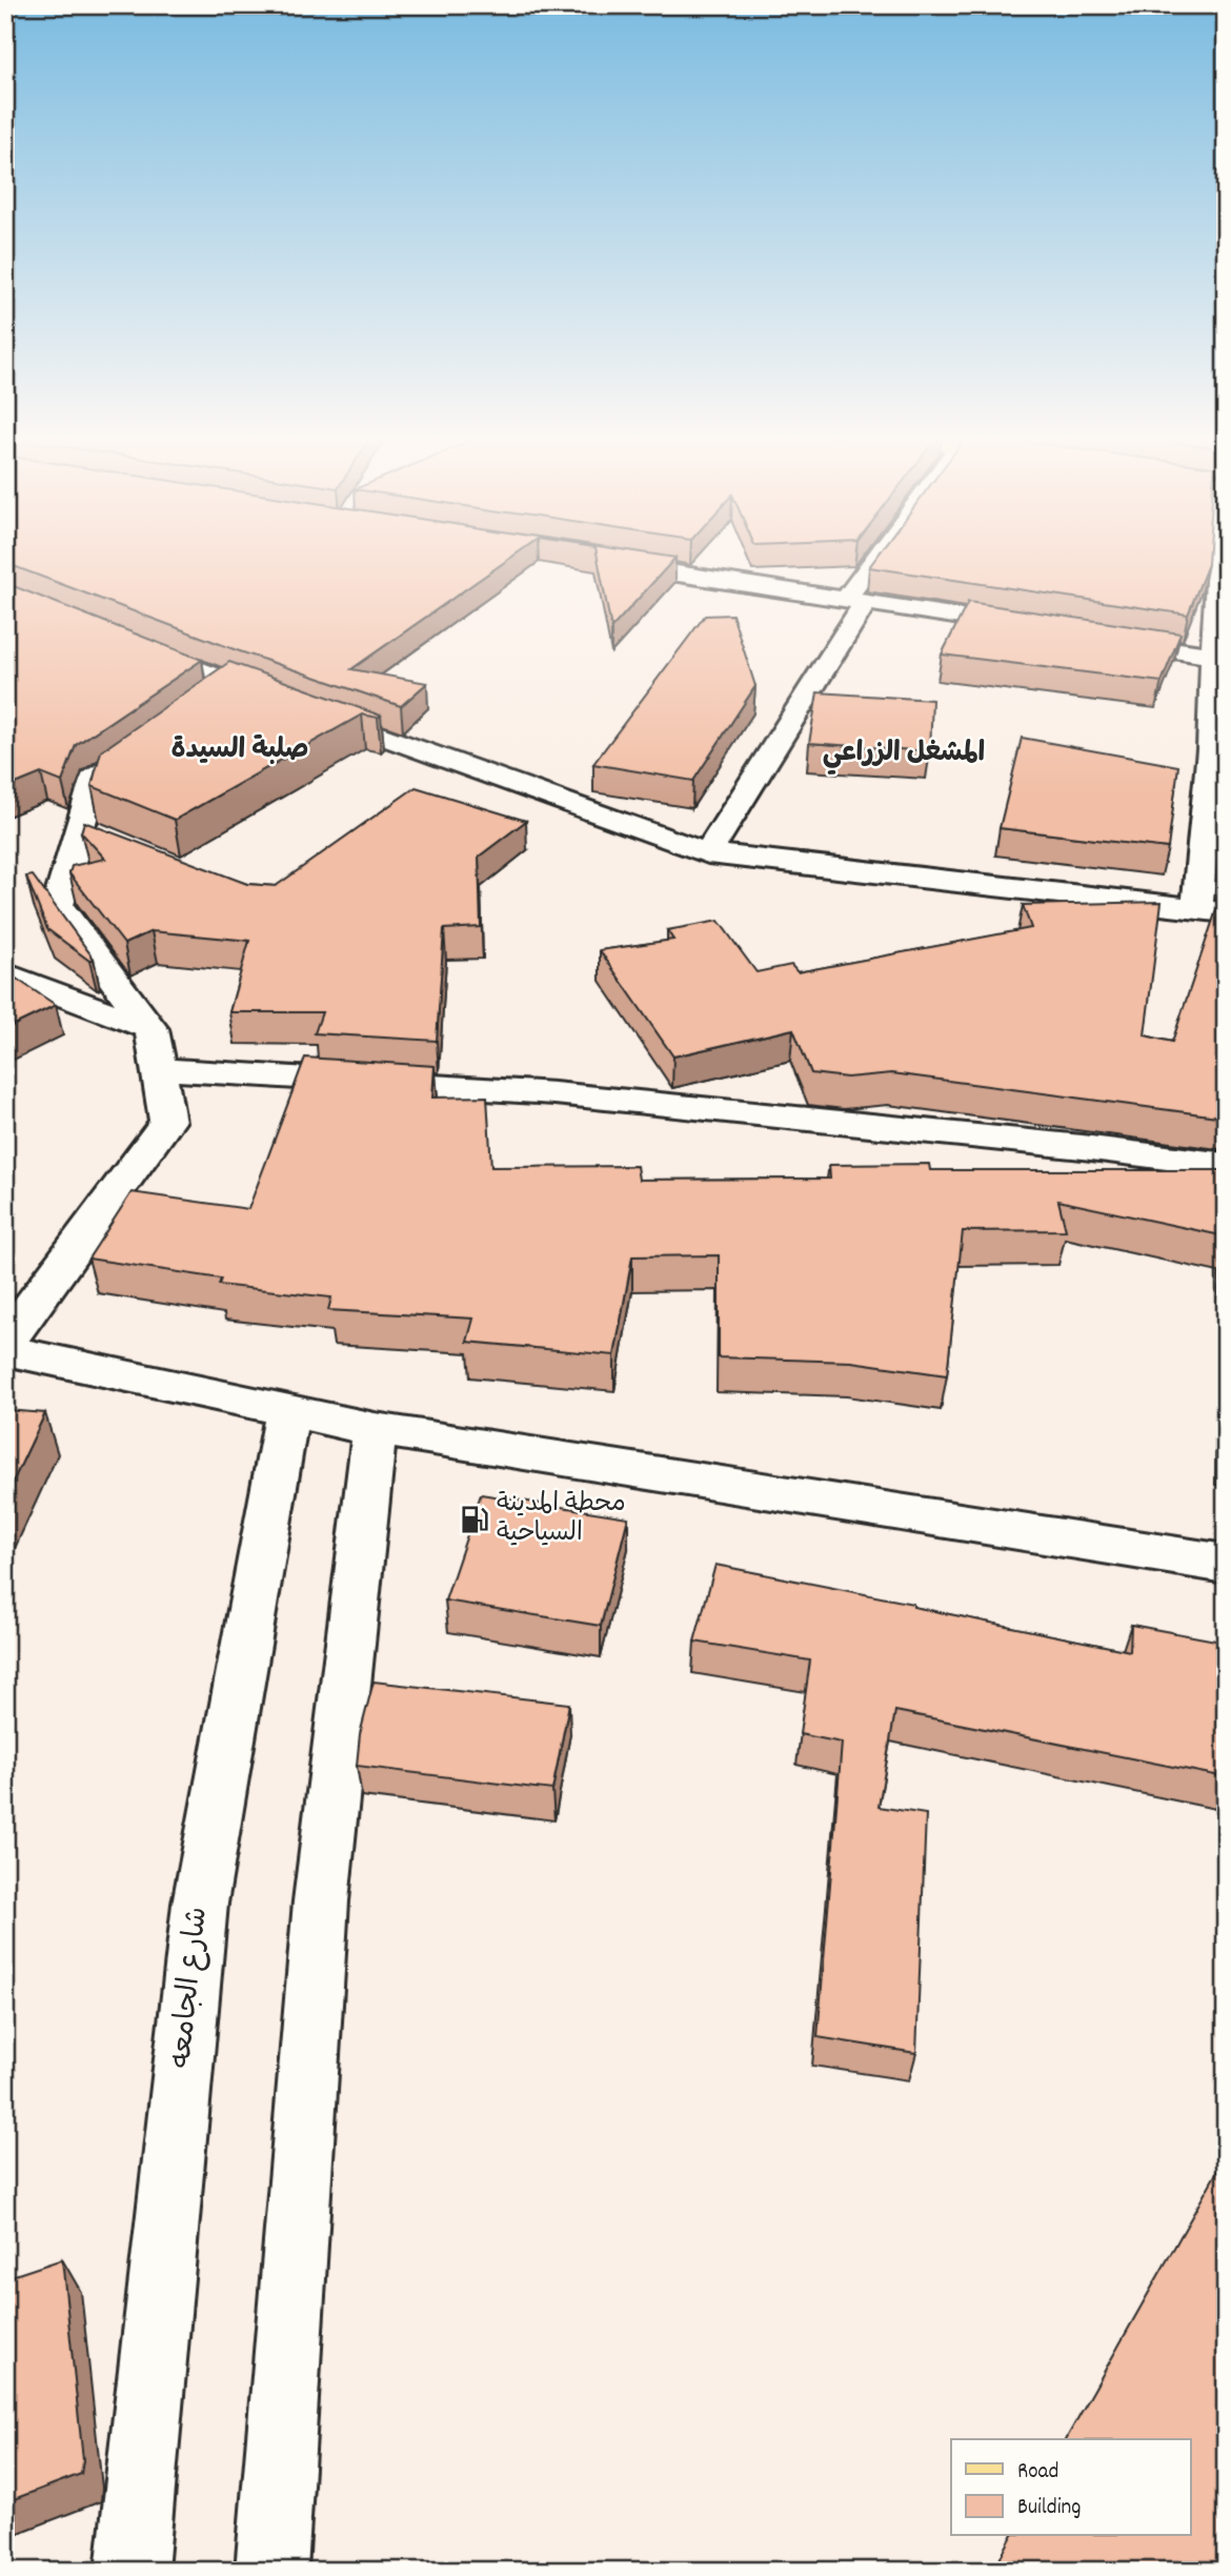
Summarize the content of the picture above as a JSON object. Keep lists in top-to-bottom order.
{
  "streets": {
    "street": ["شارع الجامعه"]
  },
  "districts": ["صلبة السيدة", "المشغل الزراعي"],
  "places": {
    "fuel station": ["محطة المدينة السياحية"]
  },
  "legend": ["Road", "Building"]
}
